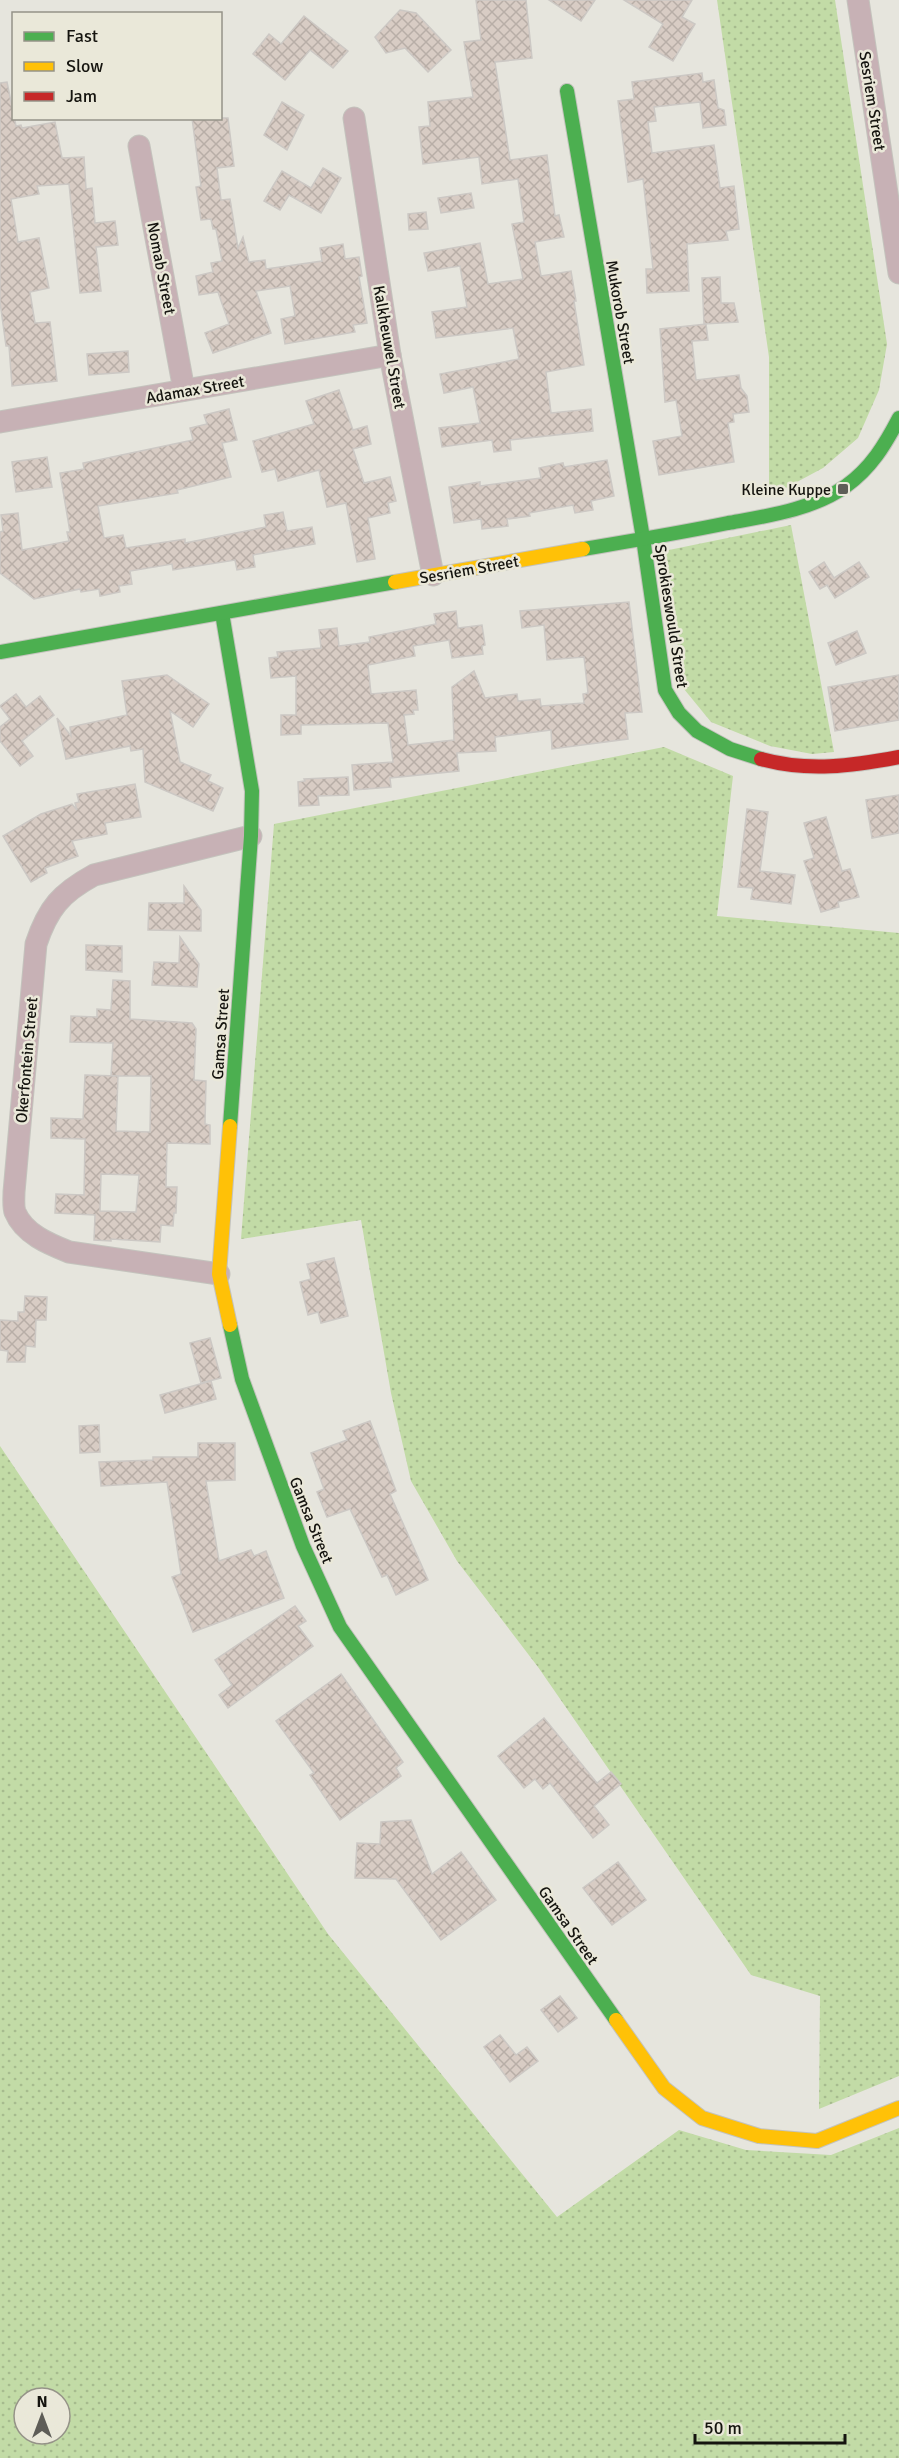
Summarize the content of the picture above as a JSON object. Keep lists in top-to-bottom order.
{
  "streets": {
    "street": [
      "Sesriem Street",
      "Nomab Street",
      "Mukorob Street",
      "Kalkheuwel Street",
      "Adamax Street",
      "Sprokieswould Street",
      "Gamsa Street",
      "Okerfontein Street"
    ]
  },
  "crossings": [
    ["Sesriem Street", "Mukorob Street"],
    ["Sesriem Street", "Kalkheuwel Street"],
    ["Sesriem Street", "Sprokieswould Street"],
    ["Sesriem Street", "Gamsa Street"],
    ["Nomab Street", "Adamax Street"],
    ["Mukorob Street", "Sprokieswould Street"],
    ["Kalkheuwel Street", "Adamax Street"],
    ["Gamsa Street", "Okerfontein Street"]
  ],
  "places": {
    "transit": ["Kleine Kuppe"]
  },
  "legend": ["Fast", "Slow", "Jam"],
  "scale_bar": "50 m",
  "north": "top"
}
